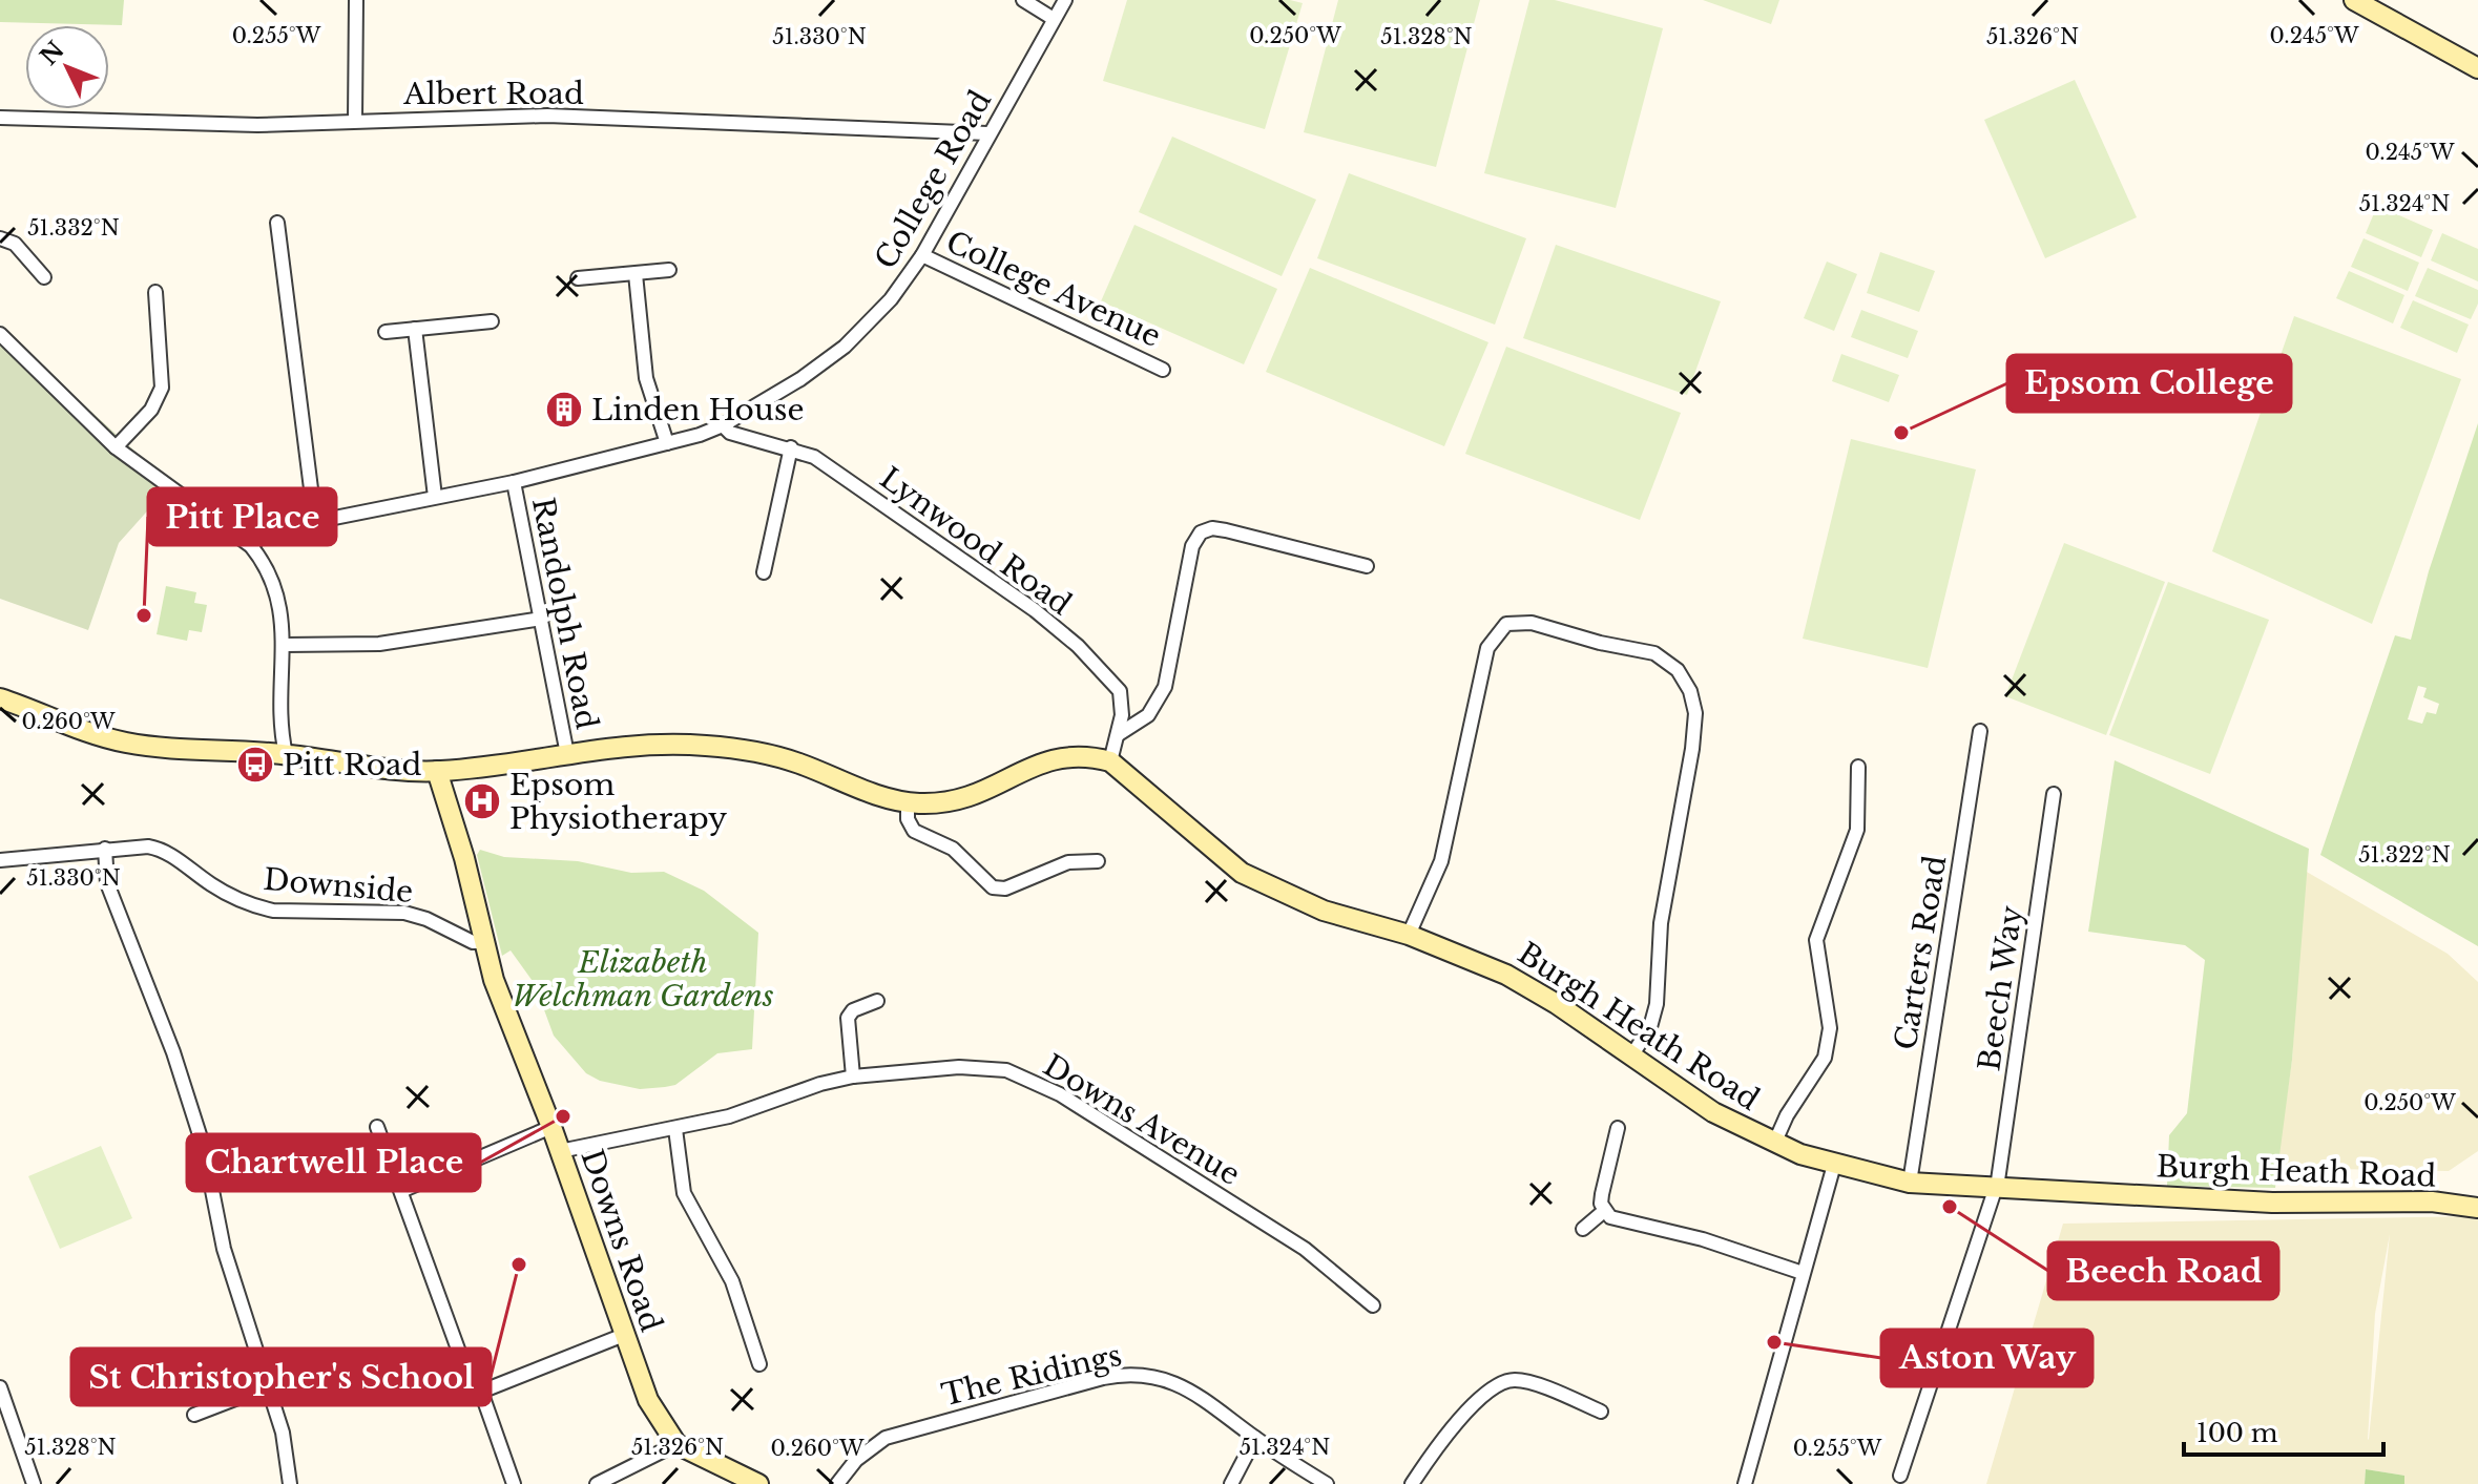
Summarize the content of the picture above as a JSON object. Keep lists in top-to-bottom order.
{
  "streets": {
    "main road": ["Burgh Heath Road", "Downs Road"],
    "street": [
      "Albert Road",
      "College Road",
      "College Avenue",
      "Lynwood Road",
      "Randolph Road",
      "Downside",
      "Carters Road",
      "Beech Way",
      "Downs Avenue",
      "The Ridings"
    ]
  },
  "crossings": [
    ["Albert Road", "College Road"],
    ["College Road", "College Avenue"],
    ["College Road", "Lynwood Road"],
    ["College Road", "Randolph Road"],
    ["Lynwood Road", "Burgh Heath Road"],
    ["Downside", "Downs Road"],
    ["Carters Road", "Burgh Heath Road"],
    ["Beech Way", "Burgh Heath Road"],
    ["Downs Avenue", "Downs Road"]
  ],
  "parks": ["Elizabeth Welchman Gardens"],
  "places": {
    "building": ["Linden House"],
    "other": [
      "Epsom College",
      "Pitt Place",
      "Chartwell Place",
      "Beech Road",
      "St Christopher's School",
      "Aston Way"
    ],
    "bus stop": ["Pitt Road"],
    "hospital": ["Epsom Physiotherapy"]
  },
  "scale_bar": "100 m",
  "north": "top left",
  "coordinates": [
    "0.245°W",
    "0.255°W",
    "0.250°W",
    "51.330°N",
    "51.328°N",
    "51.326°N",
    "51.324°N",
    "51.332°N",
    "0.260°W",
    "51.322°N"
  ]
}
